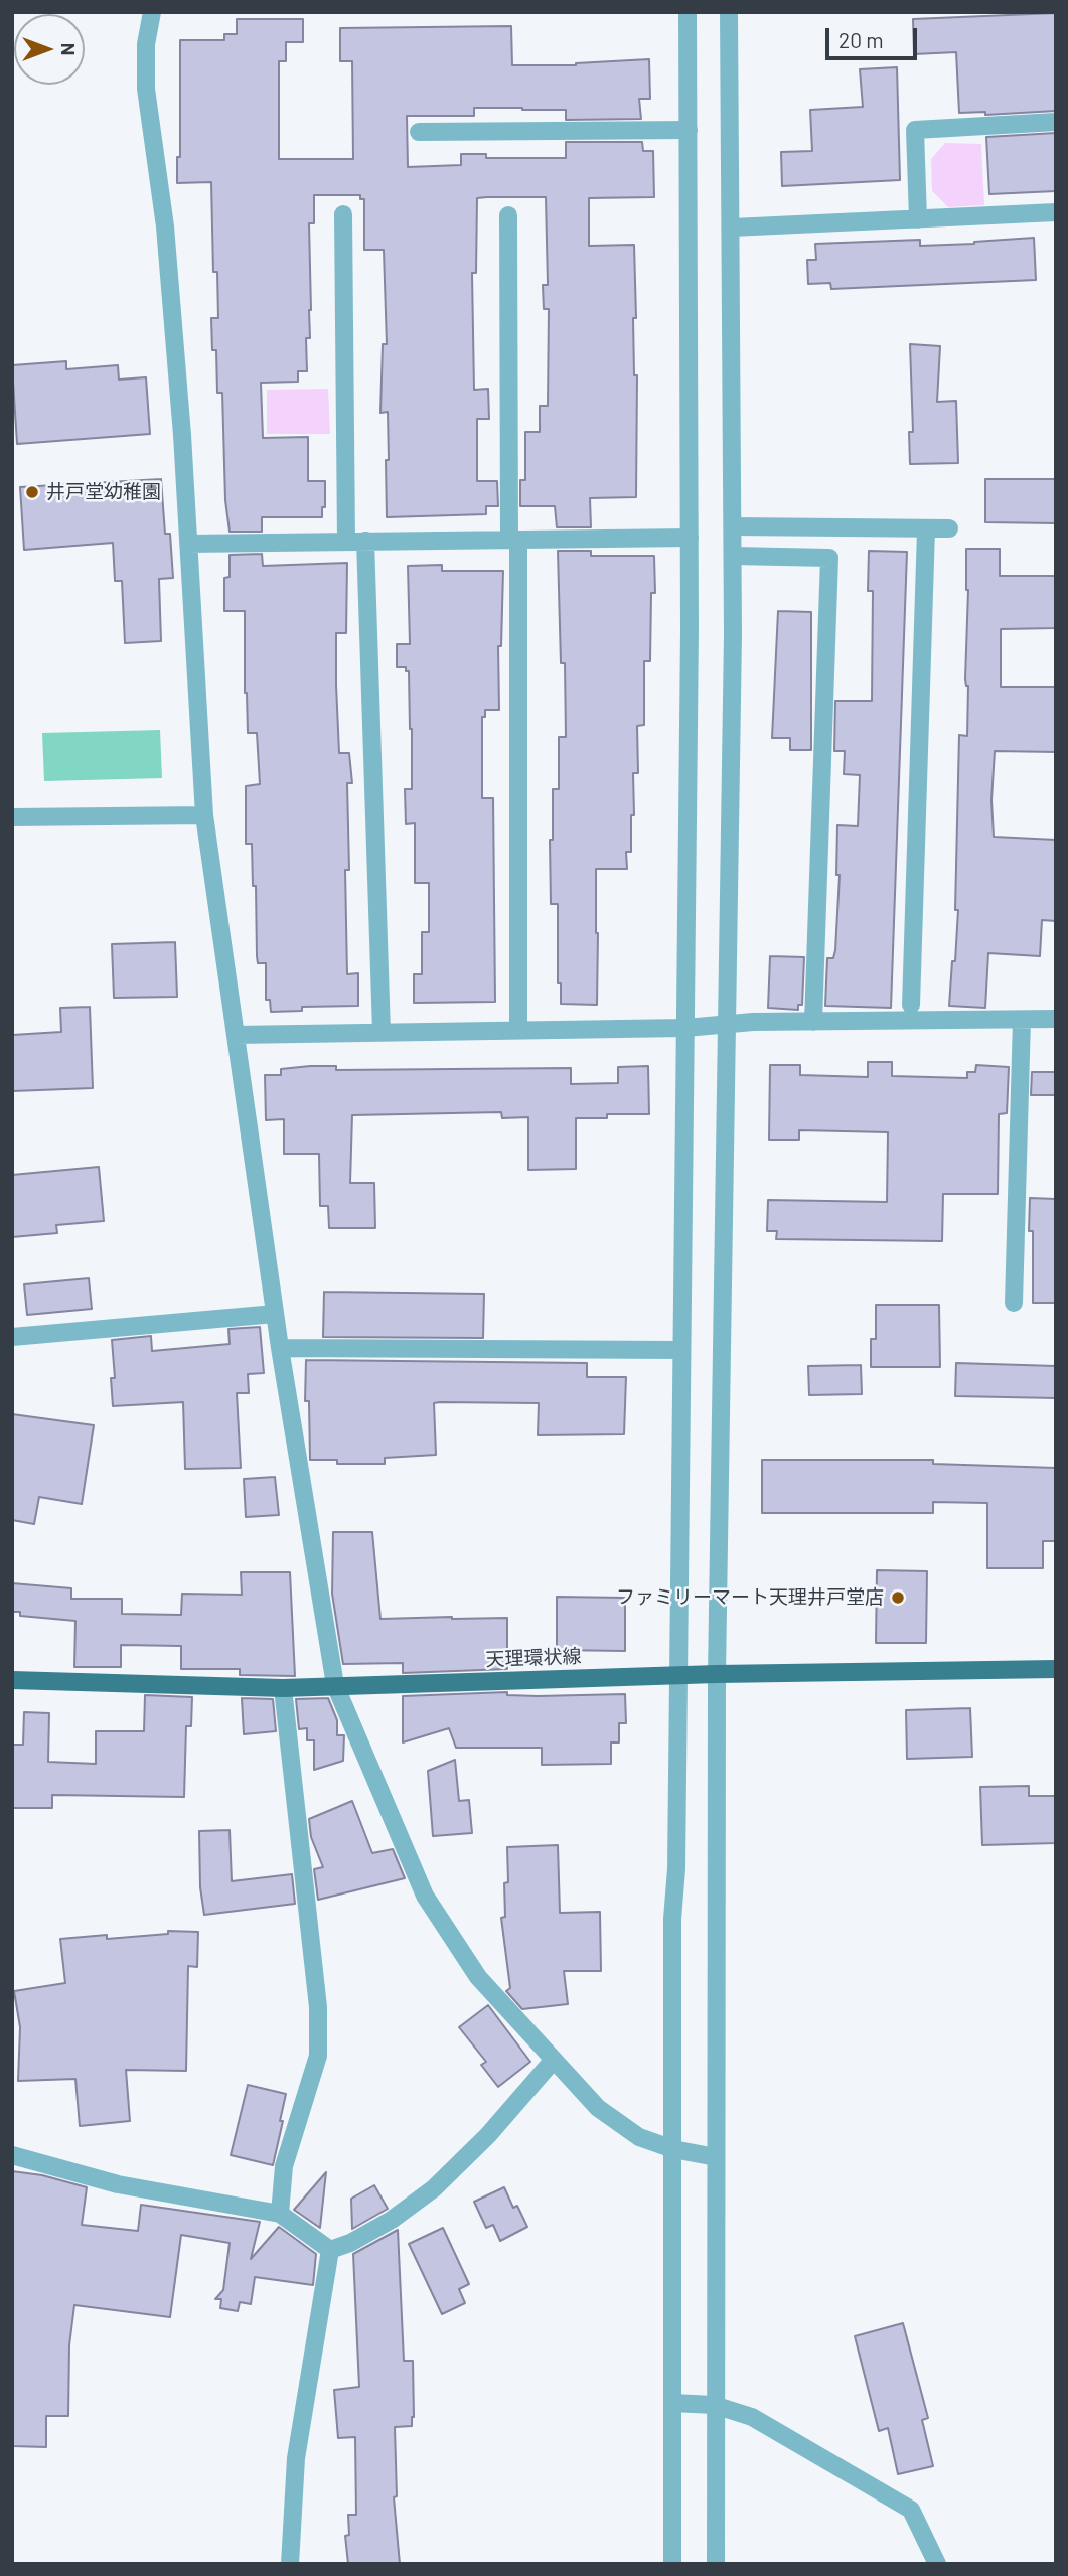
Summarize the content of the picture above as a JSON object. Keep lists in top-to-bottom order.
{
  "streets": {
    "main road": ["天理環状線"]
  },
  "places": ["井戸堂幼稚園", "ファミリーマート天理井戸堂店"],
  "scale_bar": "20 m",
  "north": "right"
}
